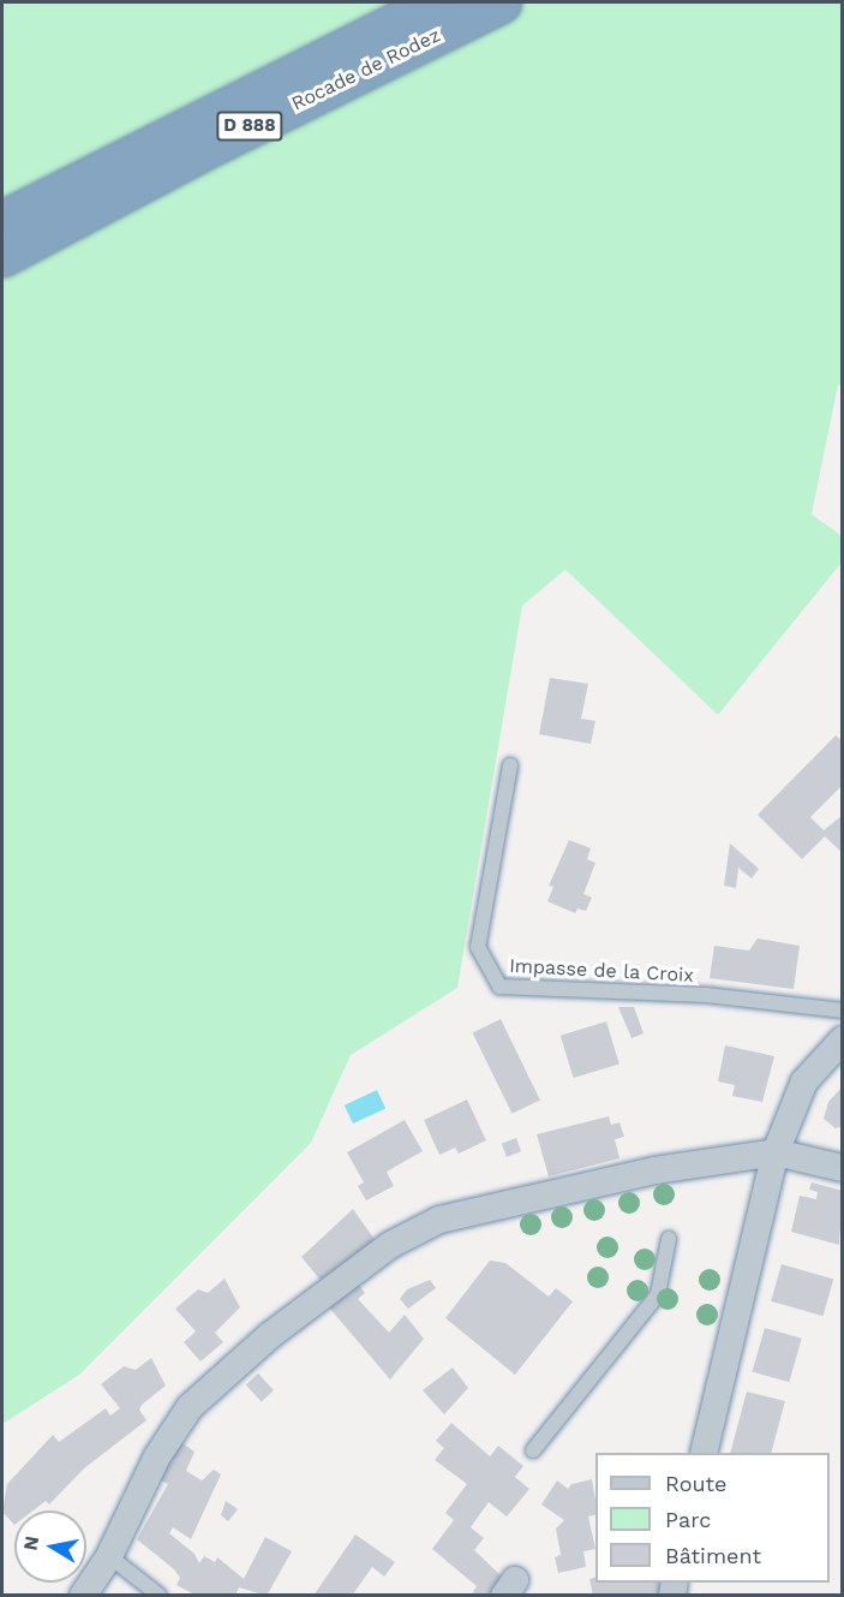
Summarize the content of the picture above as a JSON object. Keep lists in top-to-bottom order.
{
  "streets": {
    "highway": ["Rocade de Rodez", "D 888"],
    "lane": ["Impasse de la Croix"]
  },
  "legend": ["Route", "Parc", "Bâtiment"],
  "north": "left"
}
